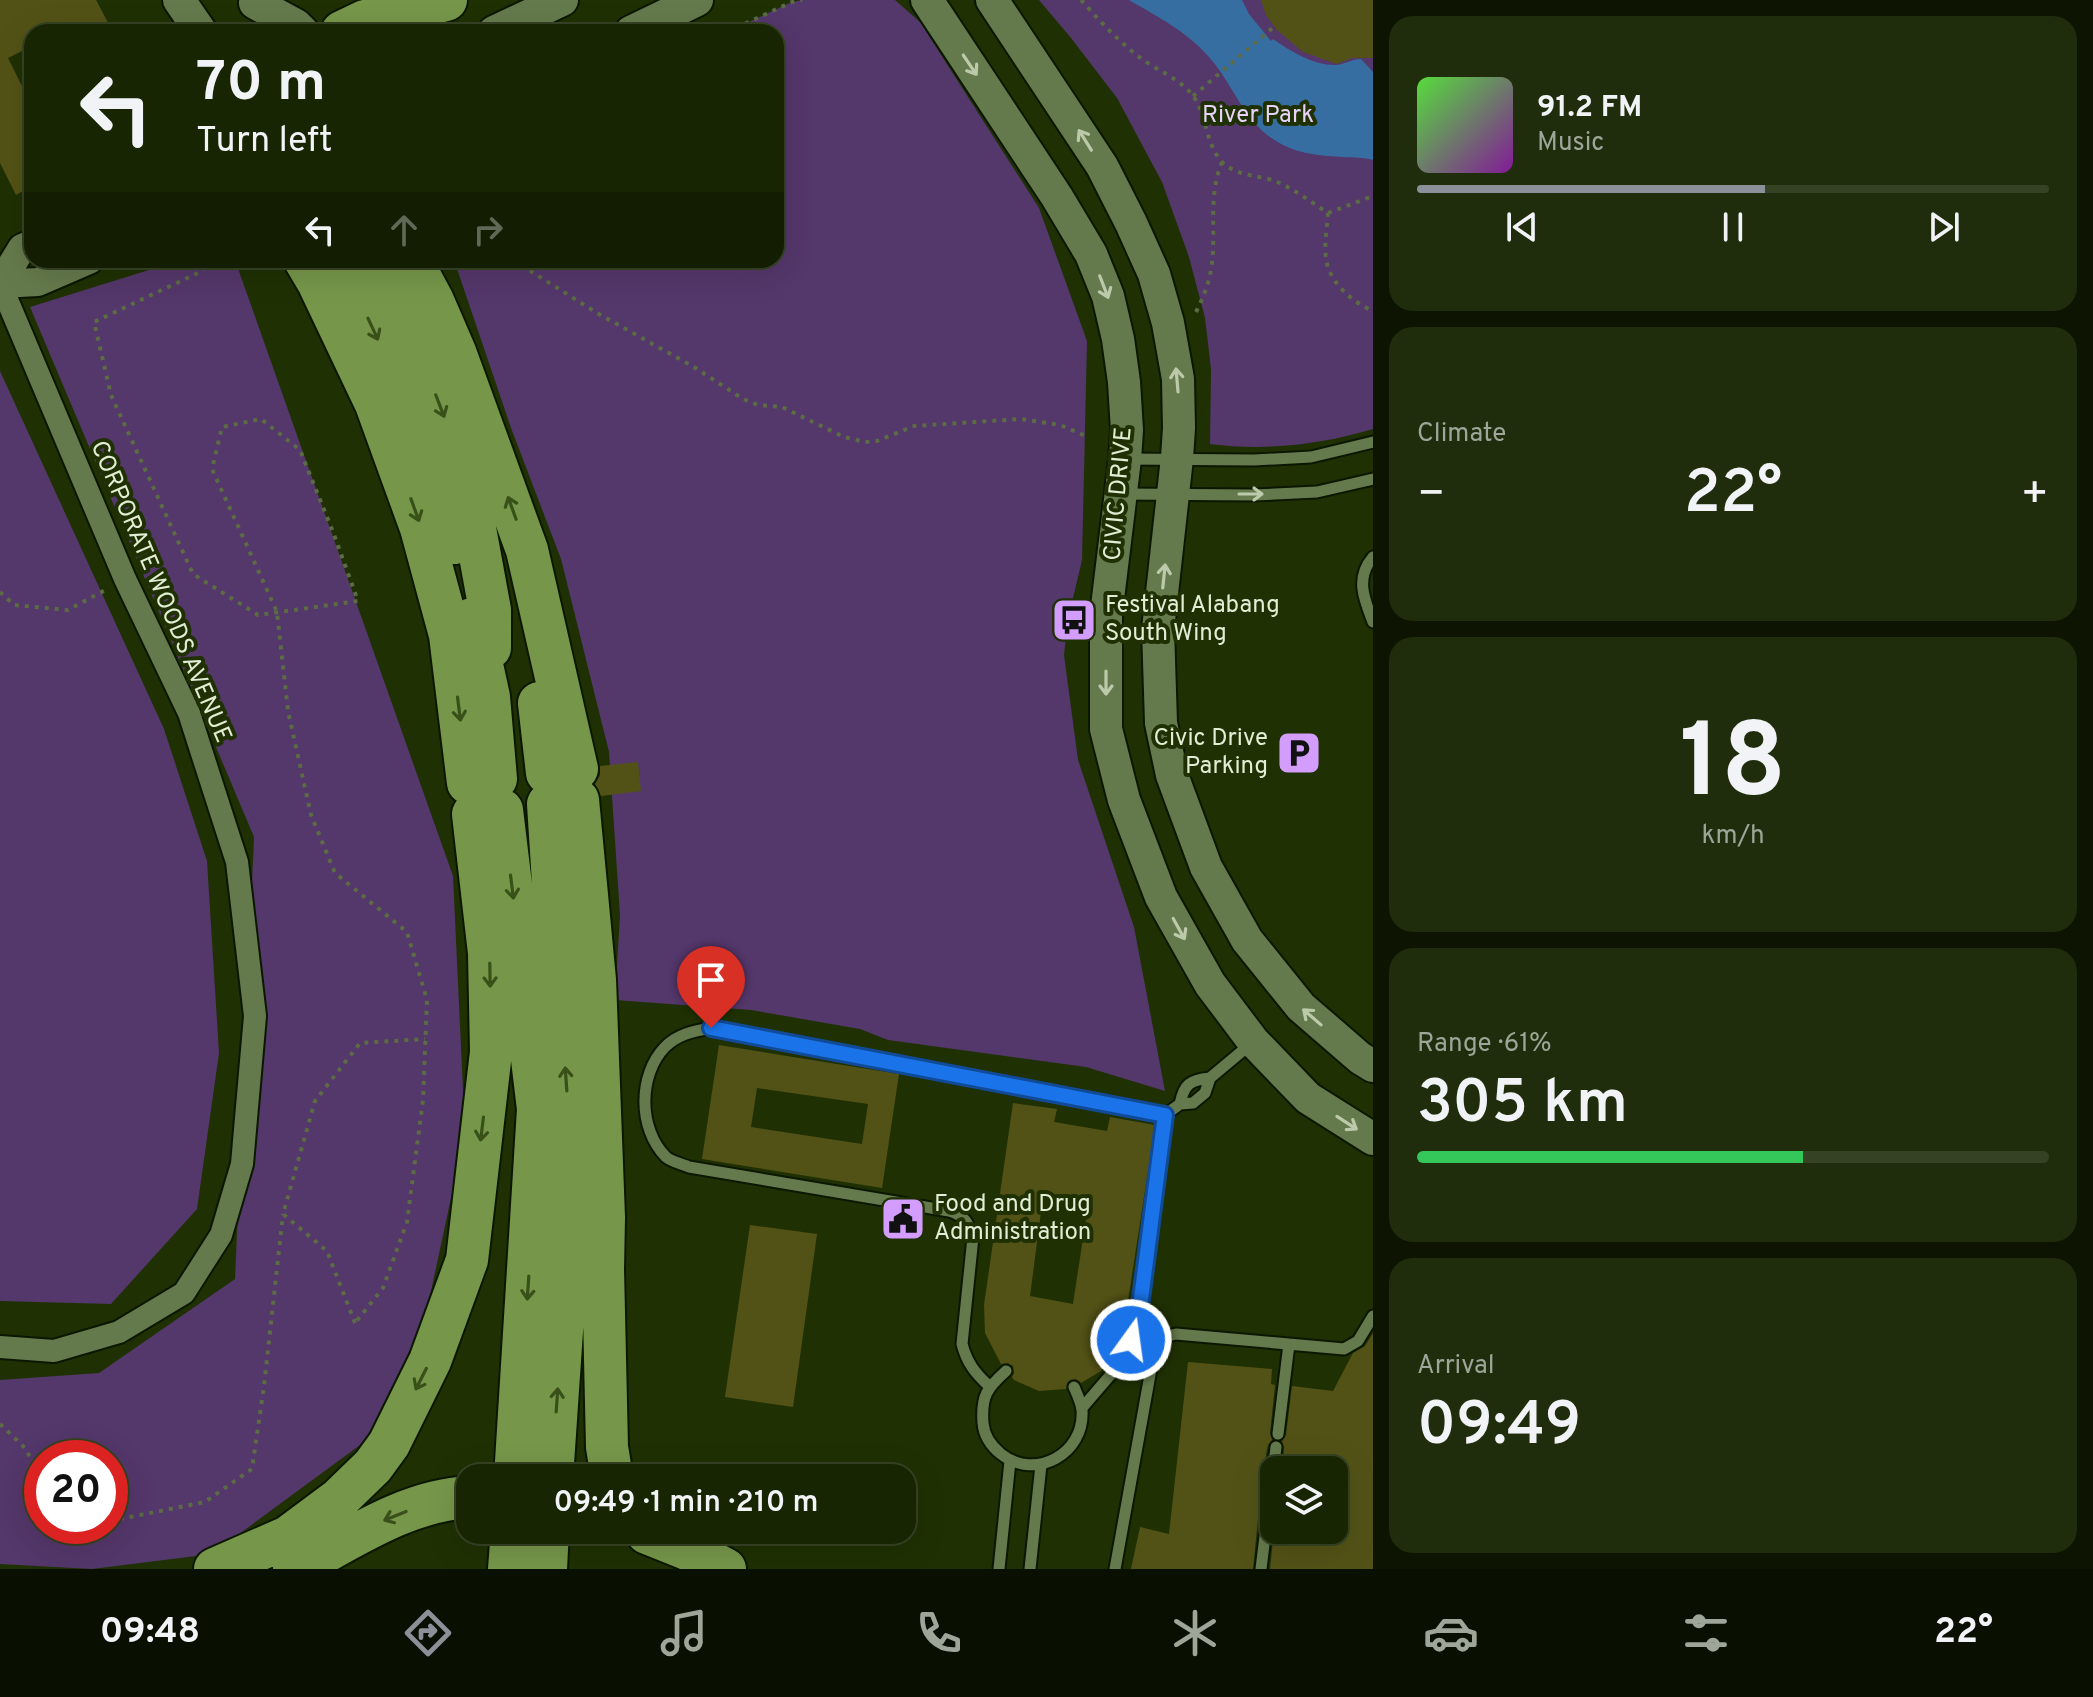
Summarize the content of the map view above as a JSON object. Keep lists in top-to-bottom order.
{
  "streets": {
    "main road": ["CIVIC DRIVE"],
    "street": ["CORPORATE WOODS AVENUE"]
  },
  "parks": ["River Park"],
  "places": {
    "bus stop": ["Festival Alabang South Wing"],
    "parking": ["Civic Drive Parking"],
    "public building": ["Food and Drug Administration"]
  },
  "page": {
    "turn": ["70 m", "Turn left"],
    "song": ["91.2 FM", "Music"],
    "tile": [
      "Climate",
      ["18", "km/h"],
      ["Range · 61%", "305 km"],
      ["Arrival", "09:49"]
    ],
    "heat": ["−", "22°", "+"],
    "limit": "20",
    "trip": "09:49 · 1 min · 210 m",
    "tabs": ["09:48", "22°"]
  }
}
